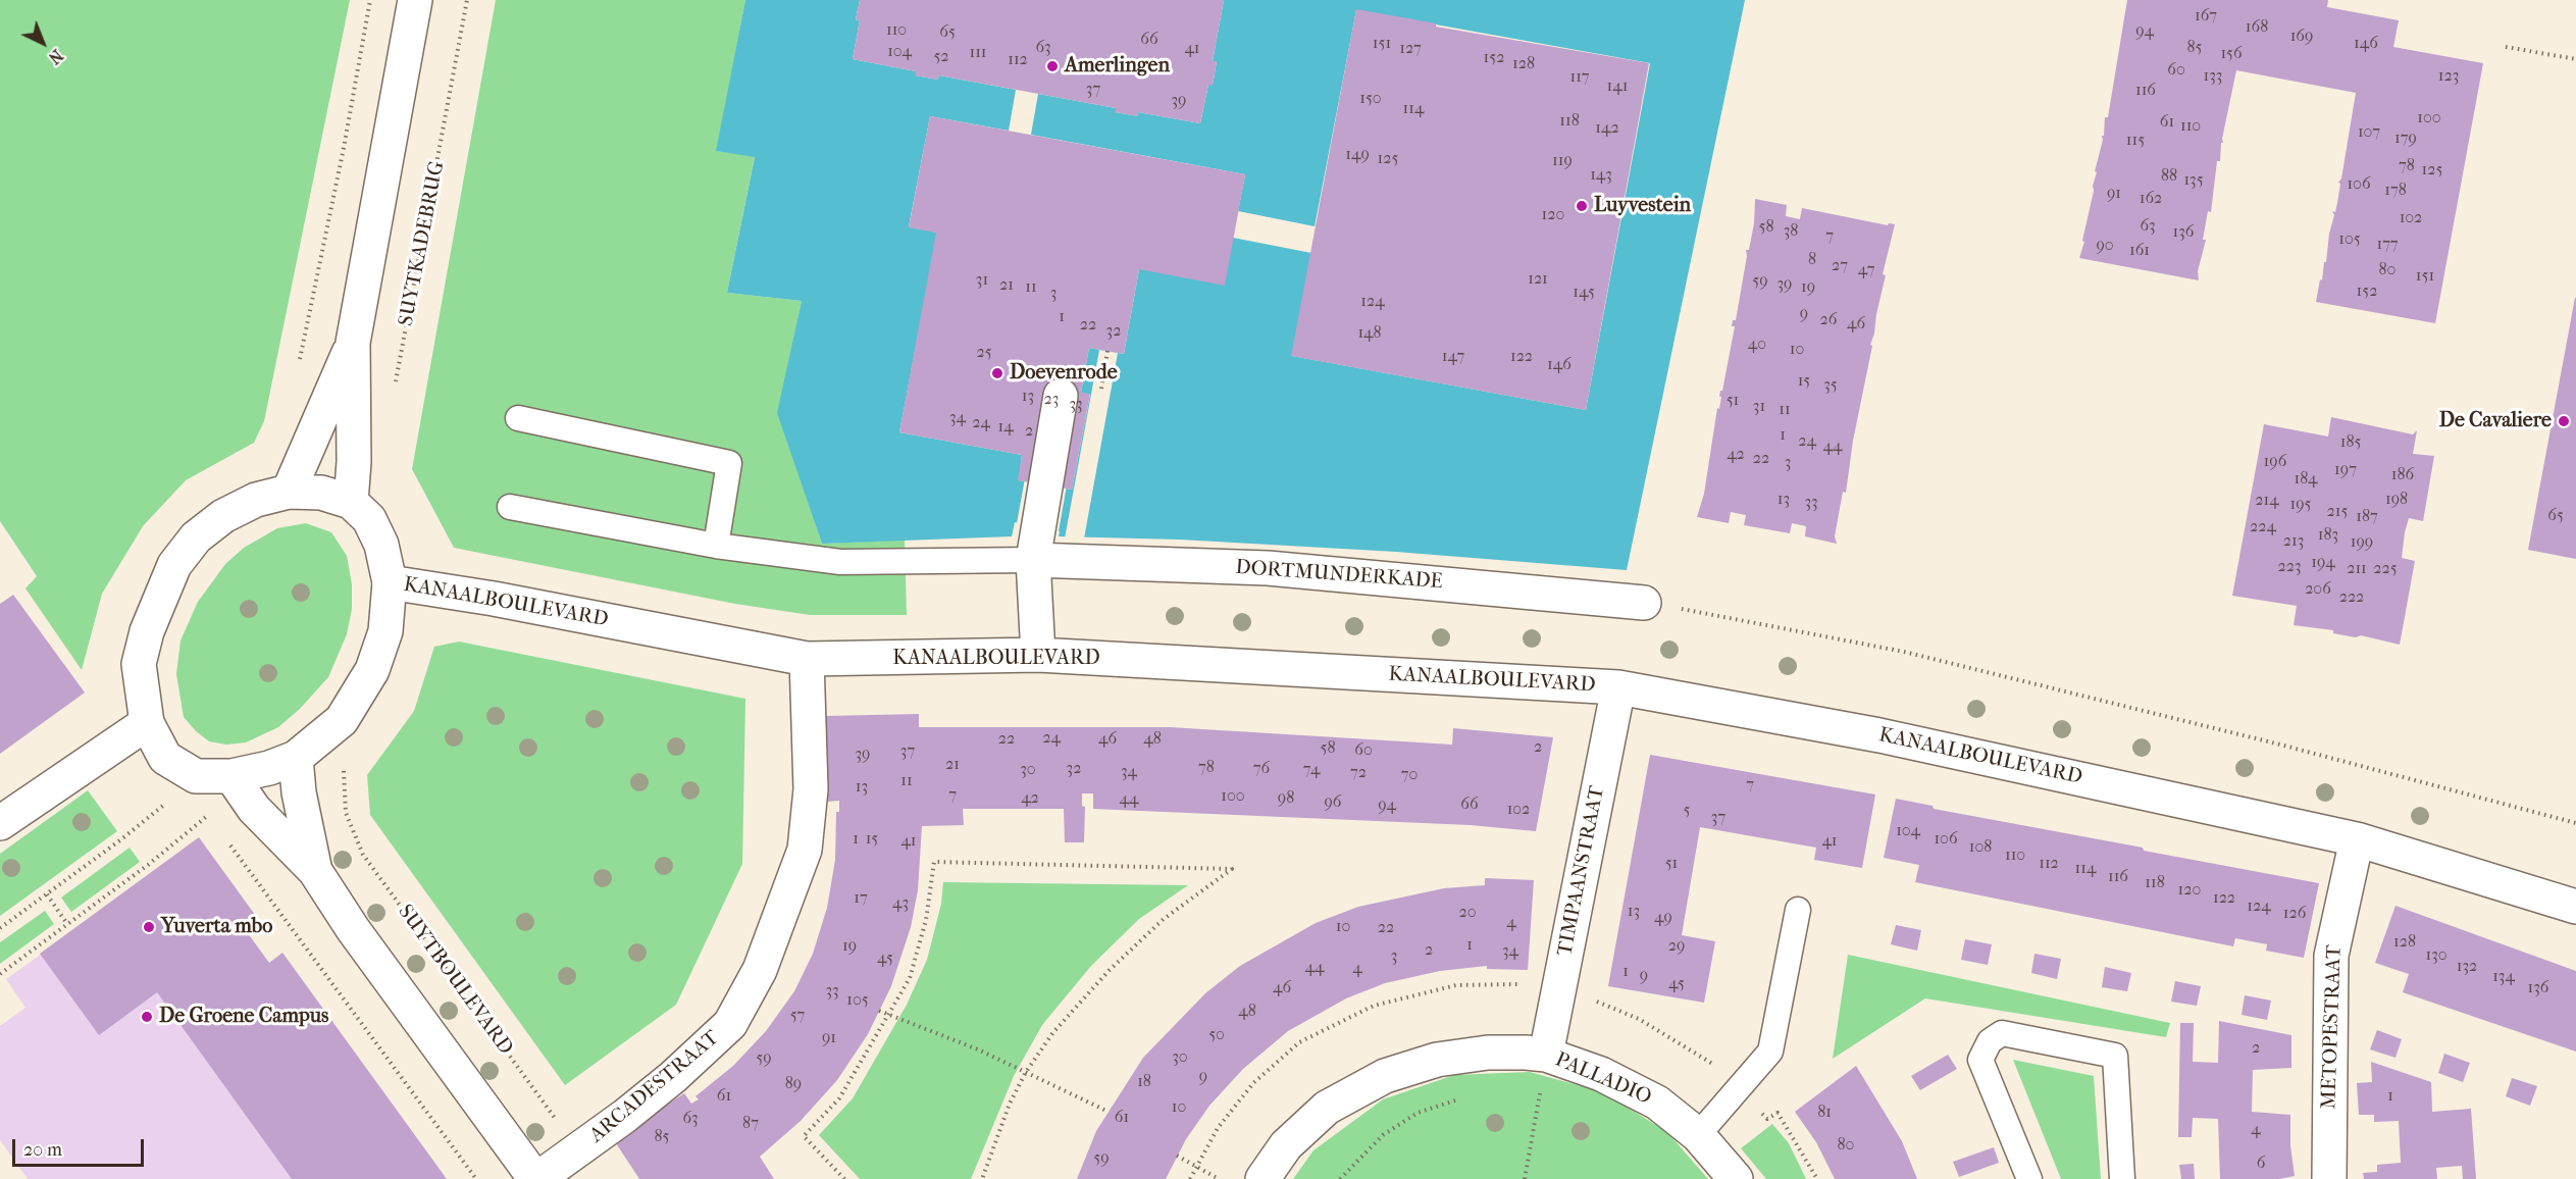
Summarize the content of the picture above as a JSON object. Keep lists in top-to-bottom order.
{
  "streets": {
    "street": [
      "DORTMUNDERKADE",
      "KANAALBOULEVARD",
      "TIMPAANSTRAAT",
      "METOPESTRAAT",
      "PALLADIO",
      "ARCADESTRAAT"
    ],
    "path": ["SUYTKADEBRUG", "SUYTBOULEVARD"]
  },
  "crossings": [
    ["KANAALBOULEVARD", "TIMPAANSTRAAT"],
    ["KANAALBOULEVARD", "METOPESTRAAT"],
    ["KANAALBOULEVARD", "ARCADESTRAAT"],
    ["TIMPAANSTRAAT", "PALLADIO"],
    ["SUYTBOULEVARD", "ARCADESTRAAT"]
  ],
  "places": [
    "Amerlingen",
    "Luyvestein",
    "Doevenrode",
    "De Cavaliere",
    "Yuverta mbo",
    "De Groene Campus"
  ],
  "house_numbers": [
    "167",
    "168",
    "110",
    "94",
    "65",
    "169",
    "66",
    "151",
    "146",
    "63",
    "85",
    "41",
    "127",
    "104",
    "111",
    "156",
    "52",
    "152",
    "112",
    "128",
    "60",
    "133",
    "123",
    "117",
    "141",
    "37",
    "116",
    "150",
    "39",
    "114",
    "100",
    "118",
    "61",
    "110",
    "142",
    "107",
    "179",
    "115",
    "149",
    "125",
    "119",
    "78",
    "125",
    "143",
    "88",
    "135",
    "106",
    "178",
    "91",
    "162",
    "120",
    "102",
    "63",
    "58",
    "38",
    "136",
    "7",
    "105",
    "177",
    "90",
    "161",
    "8",
    "27",
    "47",
    "80",
    "151",
    "121",
    "31",
    "59",
    "39",
    "21",
    "11",
    "19",
    "152",
    "145",
    "3",
    "124",
    "9",
    "1",
    "26",
    "46",
    "22",
    "32",
    "148",
    "40",
    "10",
    "25",
    "147",
    "122",
    "146",
    "15",
    "35",
    "13",
    "23",
    "51",
    "33",
    "31",
    "11",
    "34",
    "24",
    "14",
    "2",
    "1",
    "24",
    "185",
    "44",
    "42",
    "22",
    "196",
    "3",
    "197",
    "186",
    "184",
    "13",
    "198",
    "214",
    "33",
    "195",
    "215",
    "65",
    "187",
    "224",
    "183",
    "213",
    "199",
    "194",
    "223",
    "211",
    "225",
    "206",
    "222",
    "24",
    "22",
    "46",
    "48",
    "2",
    "58",
    "60",
    "37",
    "39",
    "21",
    "78",
    "32",
    "76",
    "30",
    "74",
    "34",
    "72",
    "70",
    "11",
    "7",
    "13",
    "7",
    "100",
    "42",
    "98",
    "44",
    "96",
    "66",
    "94",
    "102",
    "5",
    "37",
    "104",
    "1",
    "15",
    "106",
    "41",
    "41",
    "108",
    "110",
    "51",
    "112",
    "114",
    "116",
    "118",
    "120",
    "17",
    "122",
    "43",
    "124",
    "13",
    "20",
    "126",
    "49",
    "4",
    "10",
    "22",
    "128",
    "1",
    "19",
    "29",
    "2",
    "34",
    "130",
    "3",
    "45",
    "132",
    "44",
    "4",
    "1",
    "9",
    "134",
    "45",
    "46",
    "136",
    "33",
    "105",
    "48",
    "57",
    "50",
    "91",
    "2",
    "30",
    "59",
    "9",
    "18",
    "89",
    "61",
    "1",
    "10",
    "81",
    "61",
    "63",
    "87",
    "4",
    "85",
    "80",
    "59",
    "6"
  ],
  "scale_bar": "20 m",
  "north": "bottom right"
}
